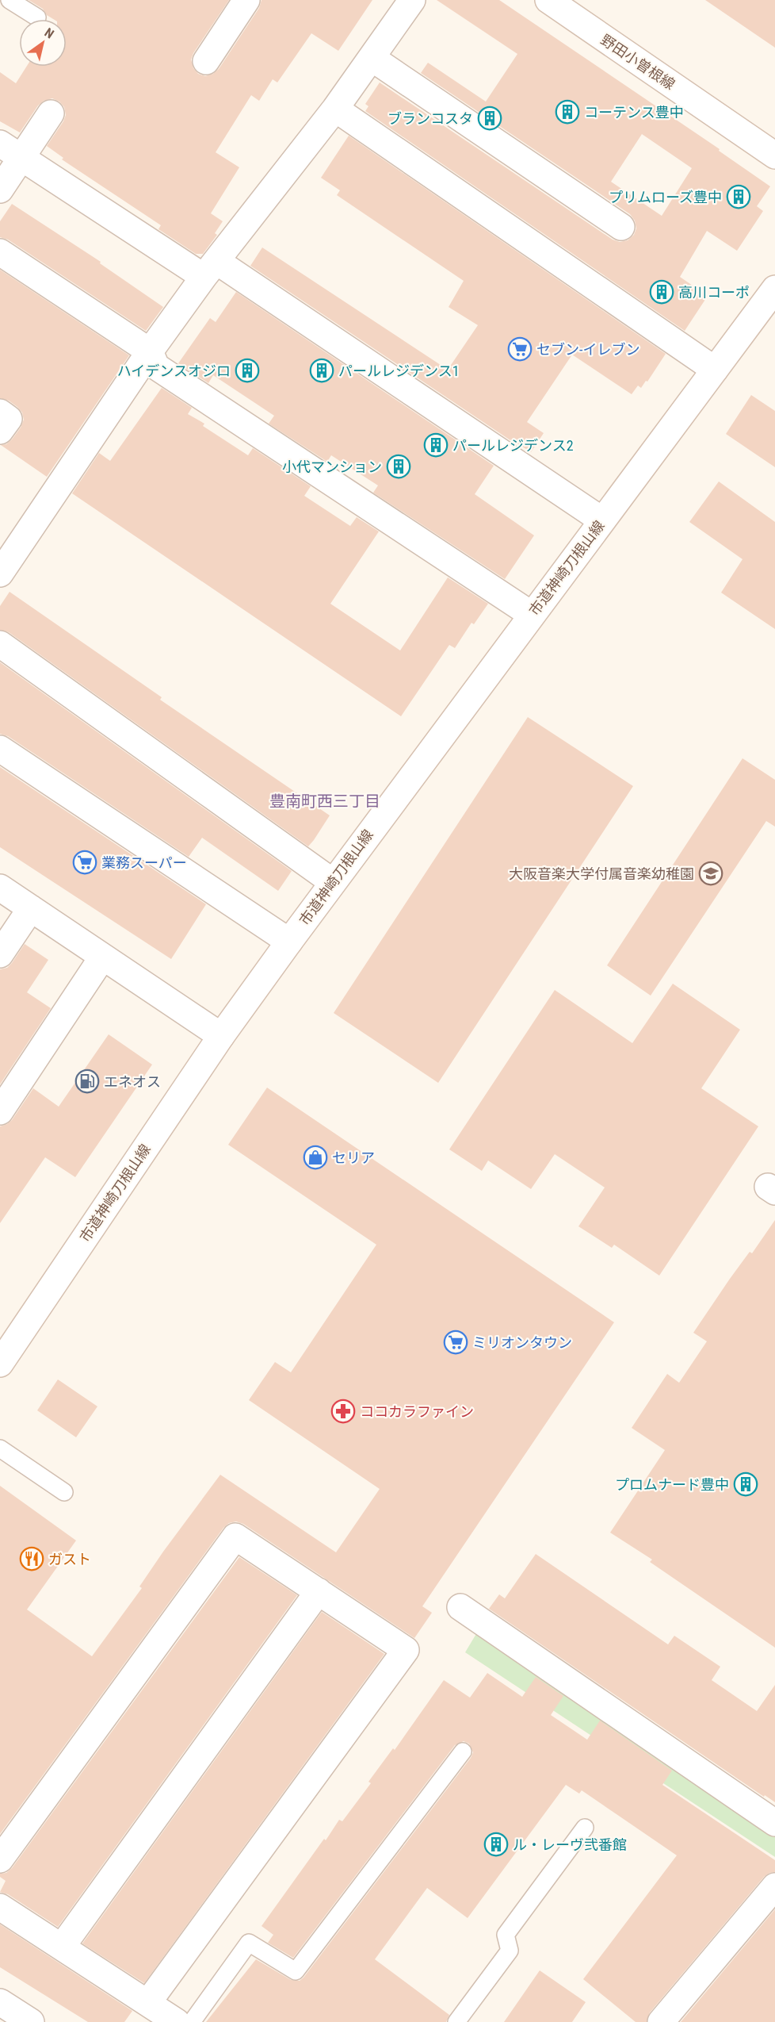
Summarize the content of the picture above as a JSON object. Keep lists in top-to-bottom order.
{
  "streets": {
    "street": ["野田小曽根線", "市道神崎刀根山線"]
  },
  "districts": ["豊南町西三丁目"],
  "places": {
    "building": [
      "コーテンス豊中",
      "ブランコスタ",
      "プリムローズ豊中",
      "高川コーポ",
      "ハイデンスオジロ",
      "パールレジデンス1",
      "パールレジデンス2",
      "小代マンション",
      "プロムナード豊中",
      "ル・レーヴ弐番館"
    ],
    "supermarket": ["セブン-イレブン", "業務スーパー", "ミリオンタウン"],
    "school or university": ["大阪音楽大学付属音楽幼稚園"],
    "fuel station": ["エネオス"],
    "shop": ["セリア"],
    "pharmacy": ["ココカラファイン"],
    "restaurant": ["ガスト"]
  },
  "north": "top right"
}
